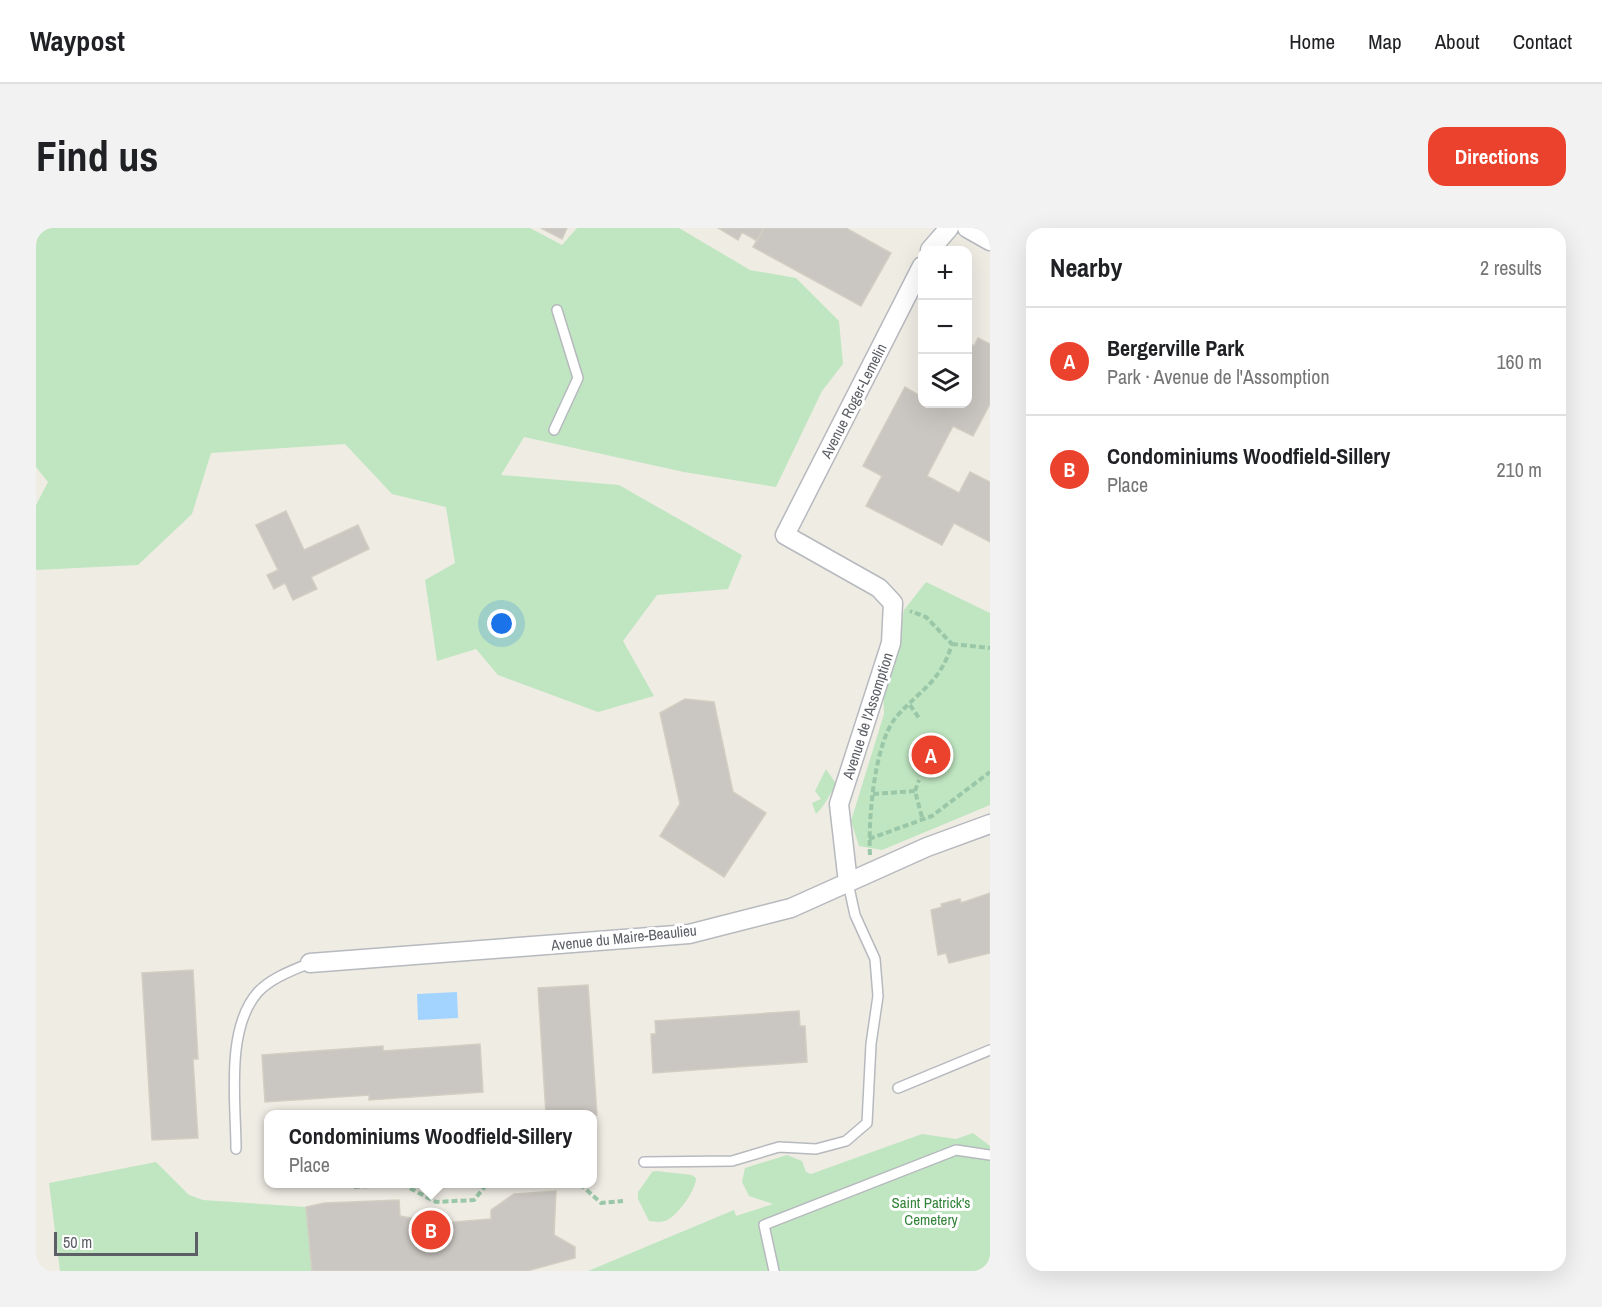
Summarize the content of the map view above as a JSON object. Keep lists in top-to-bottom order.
{
  "streets": {
    "street": ["Avenue Roger-Lemelin", "Avenue de l'Assomption", "Avenue du Maire-Beaulieu"]
  },
  "crossings": [
    ["Avenue Roger-Lemelin", "Avenue de l'Assomption"],
    ["Avenue de l'Assomption", "Avenue du Maire-Beaulieu"]
  ],
  "parks": ["Saint Patrick's Cemetery"],
  "scale_bar": "50 m",
  "page": {
    "header": "Waypost",
    "nav": [
      "Home",
      "Map",
      "About",
      "Contact"
    ],
    "buttons": "Directions",
    "title": "Find us",
    "heading": ["Nearby", "2 results"],
    "map_buttons": ["+", "−"],
    "list": [
      {
        "mark": "A",
        "name": "Bergerville Park",
        "note": "Park · Avenue de l'Assomption",
        "value": "160 m"
      },
      {
        "mark": "B",
        "name": "Condominiums Woodfield-Sillery",
        "note": "Place",
        "value": "210 m"
      }
    ],
    "pins": ["A", "B"],
    "popup": ["Condominiums Woodfield-Sillery", "Place"],
    "scale": "50 m"
  }
}
